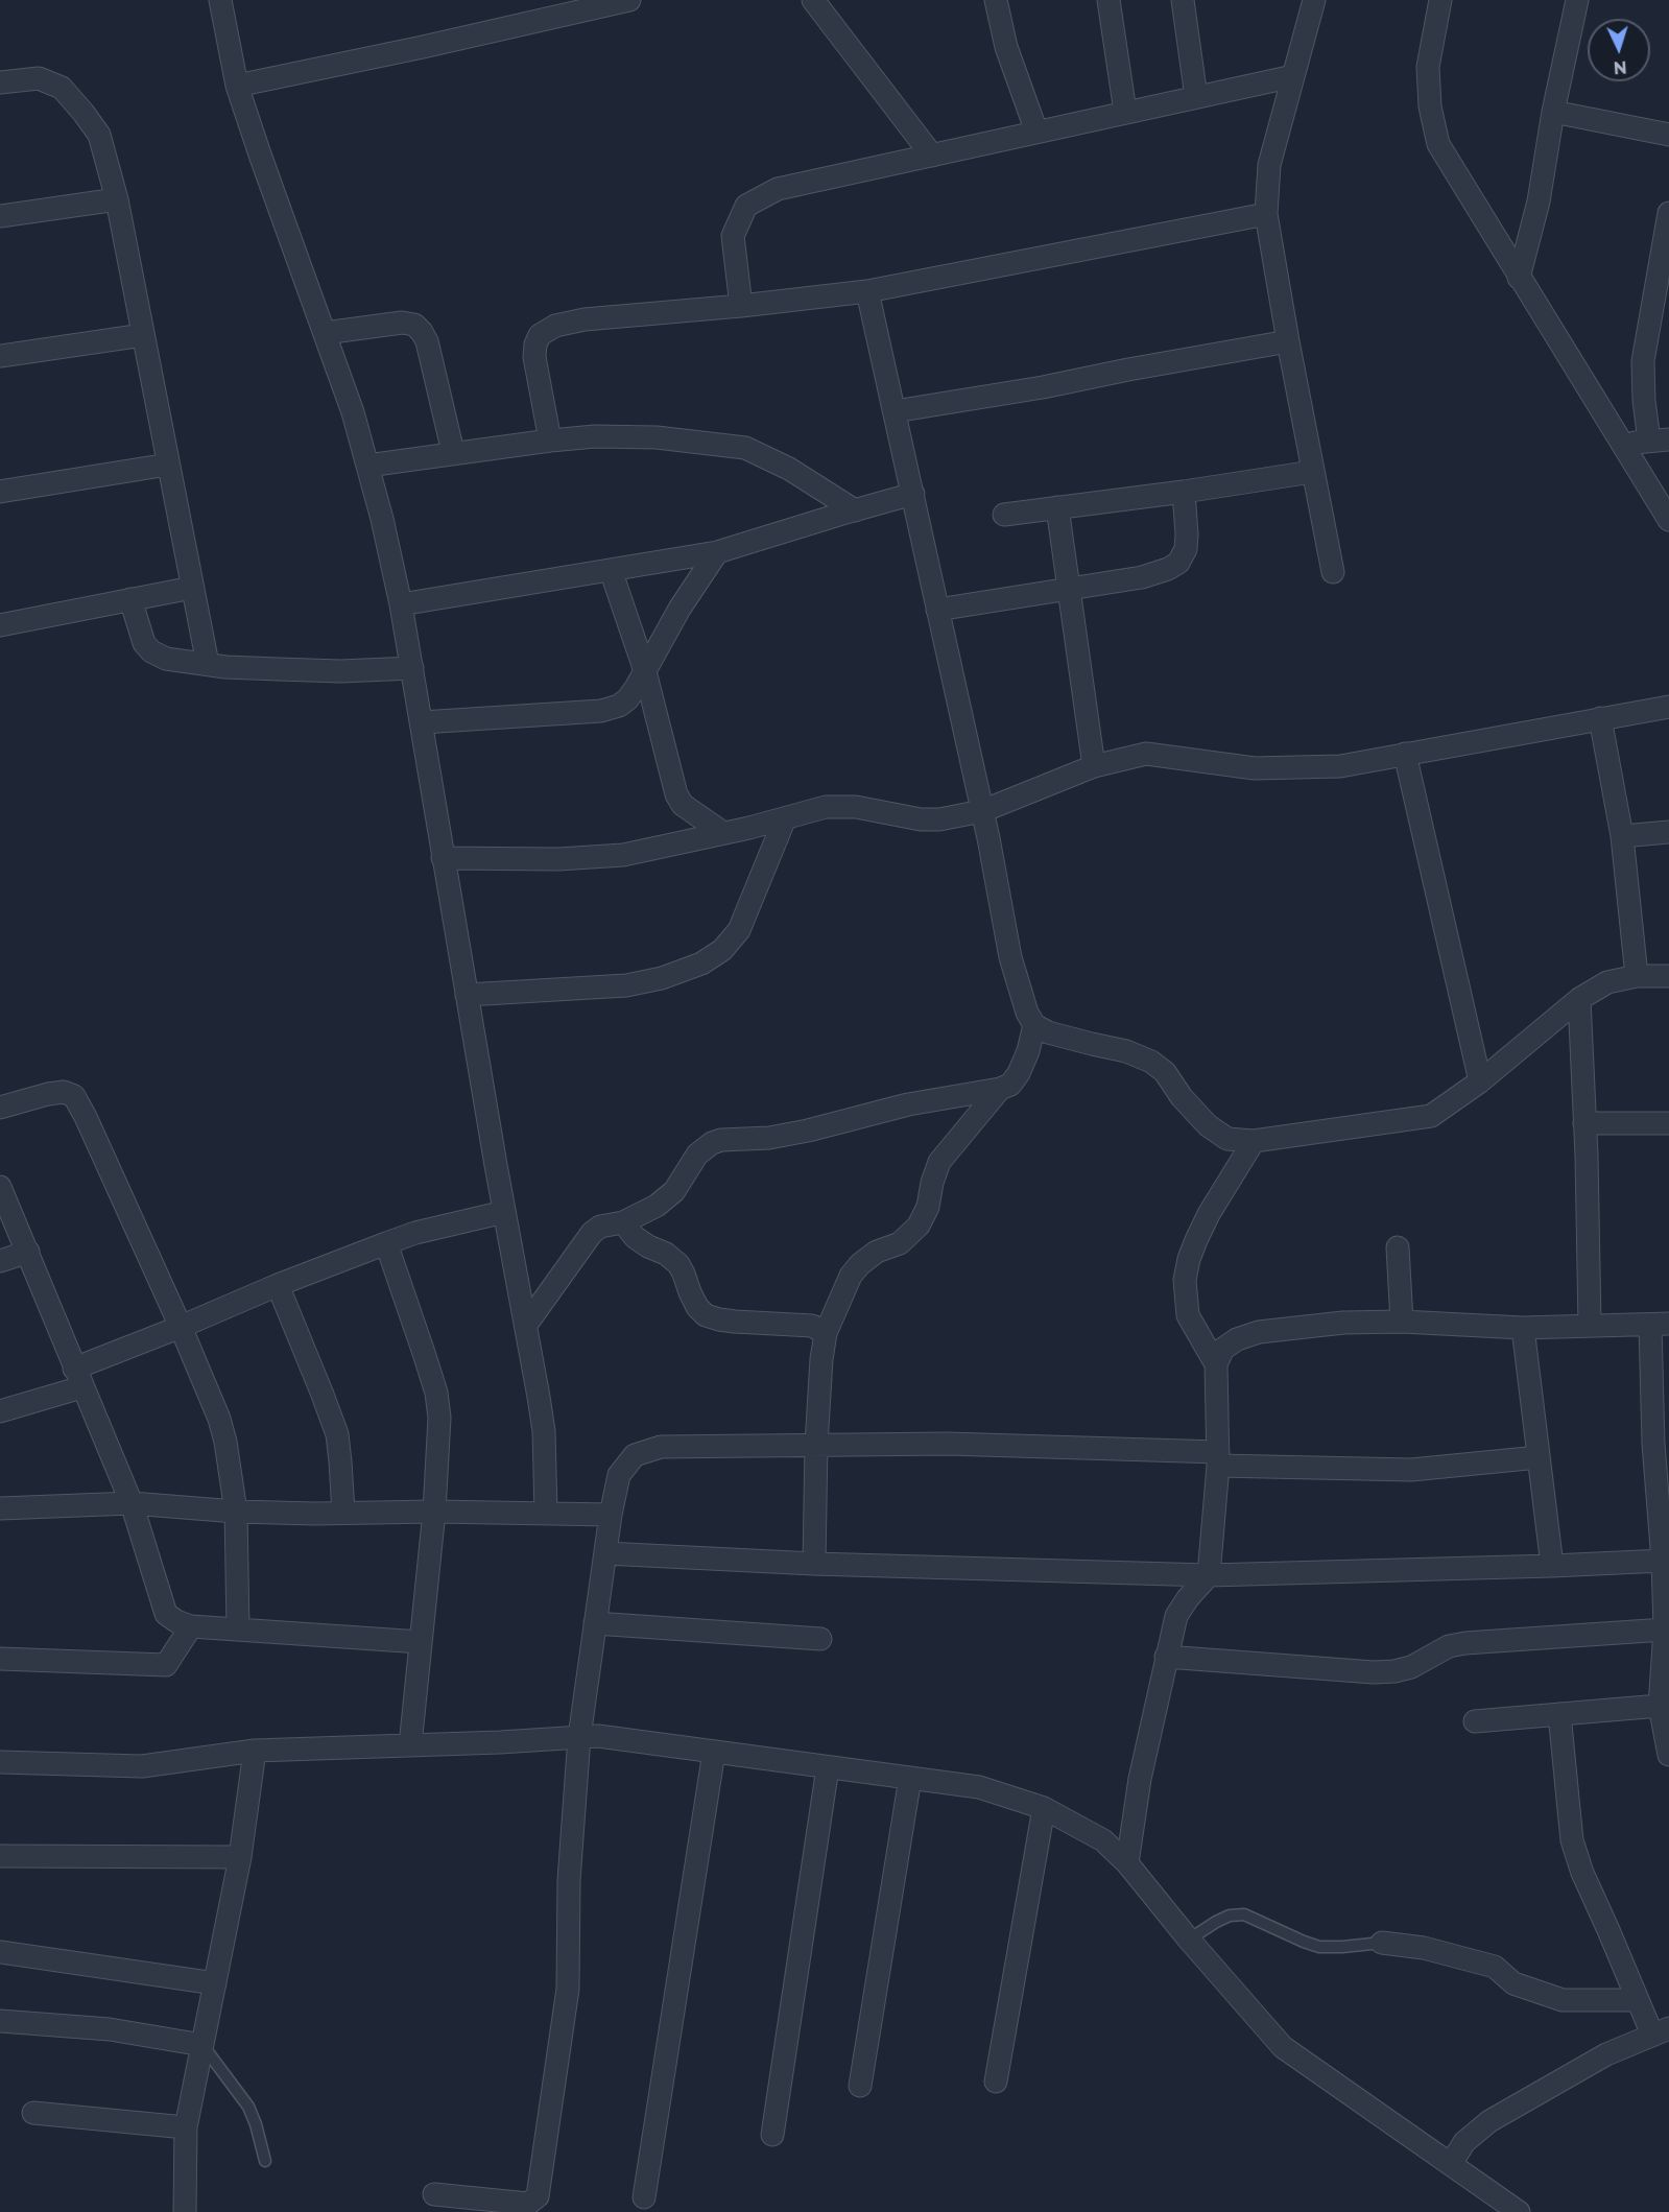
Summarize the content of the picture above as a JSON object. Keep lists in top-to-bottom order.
{
  "north": "bottom"
}
